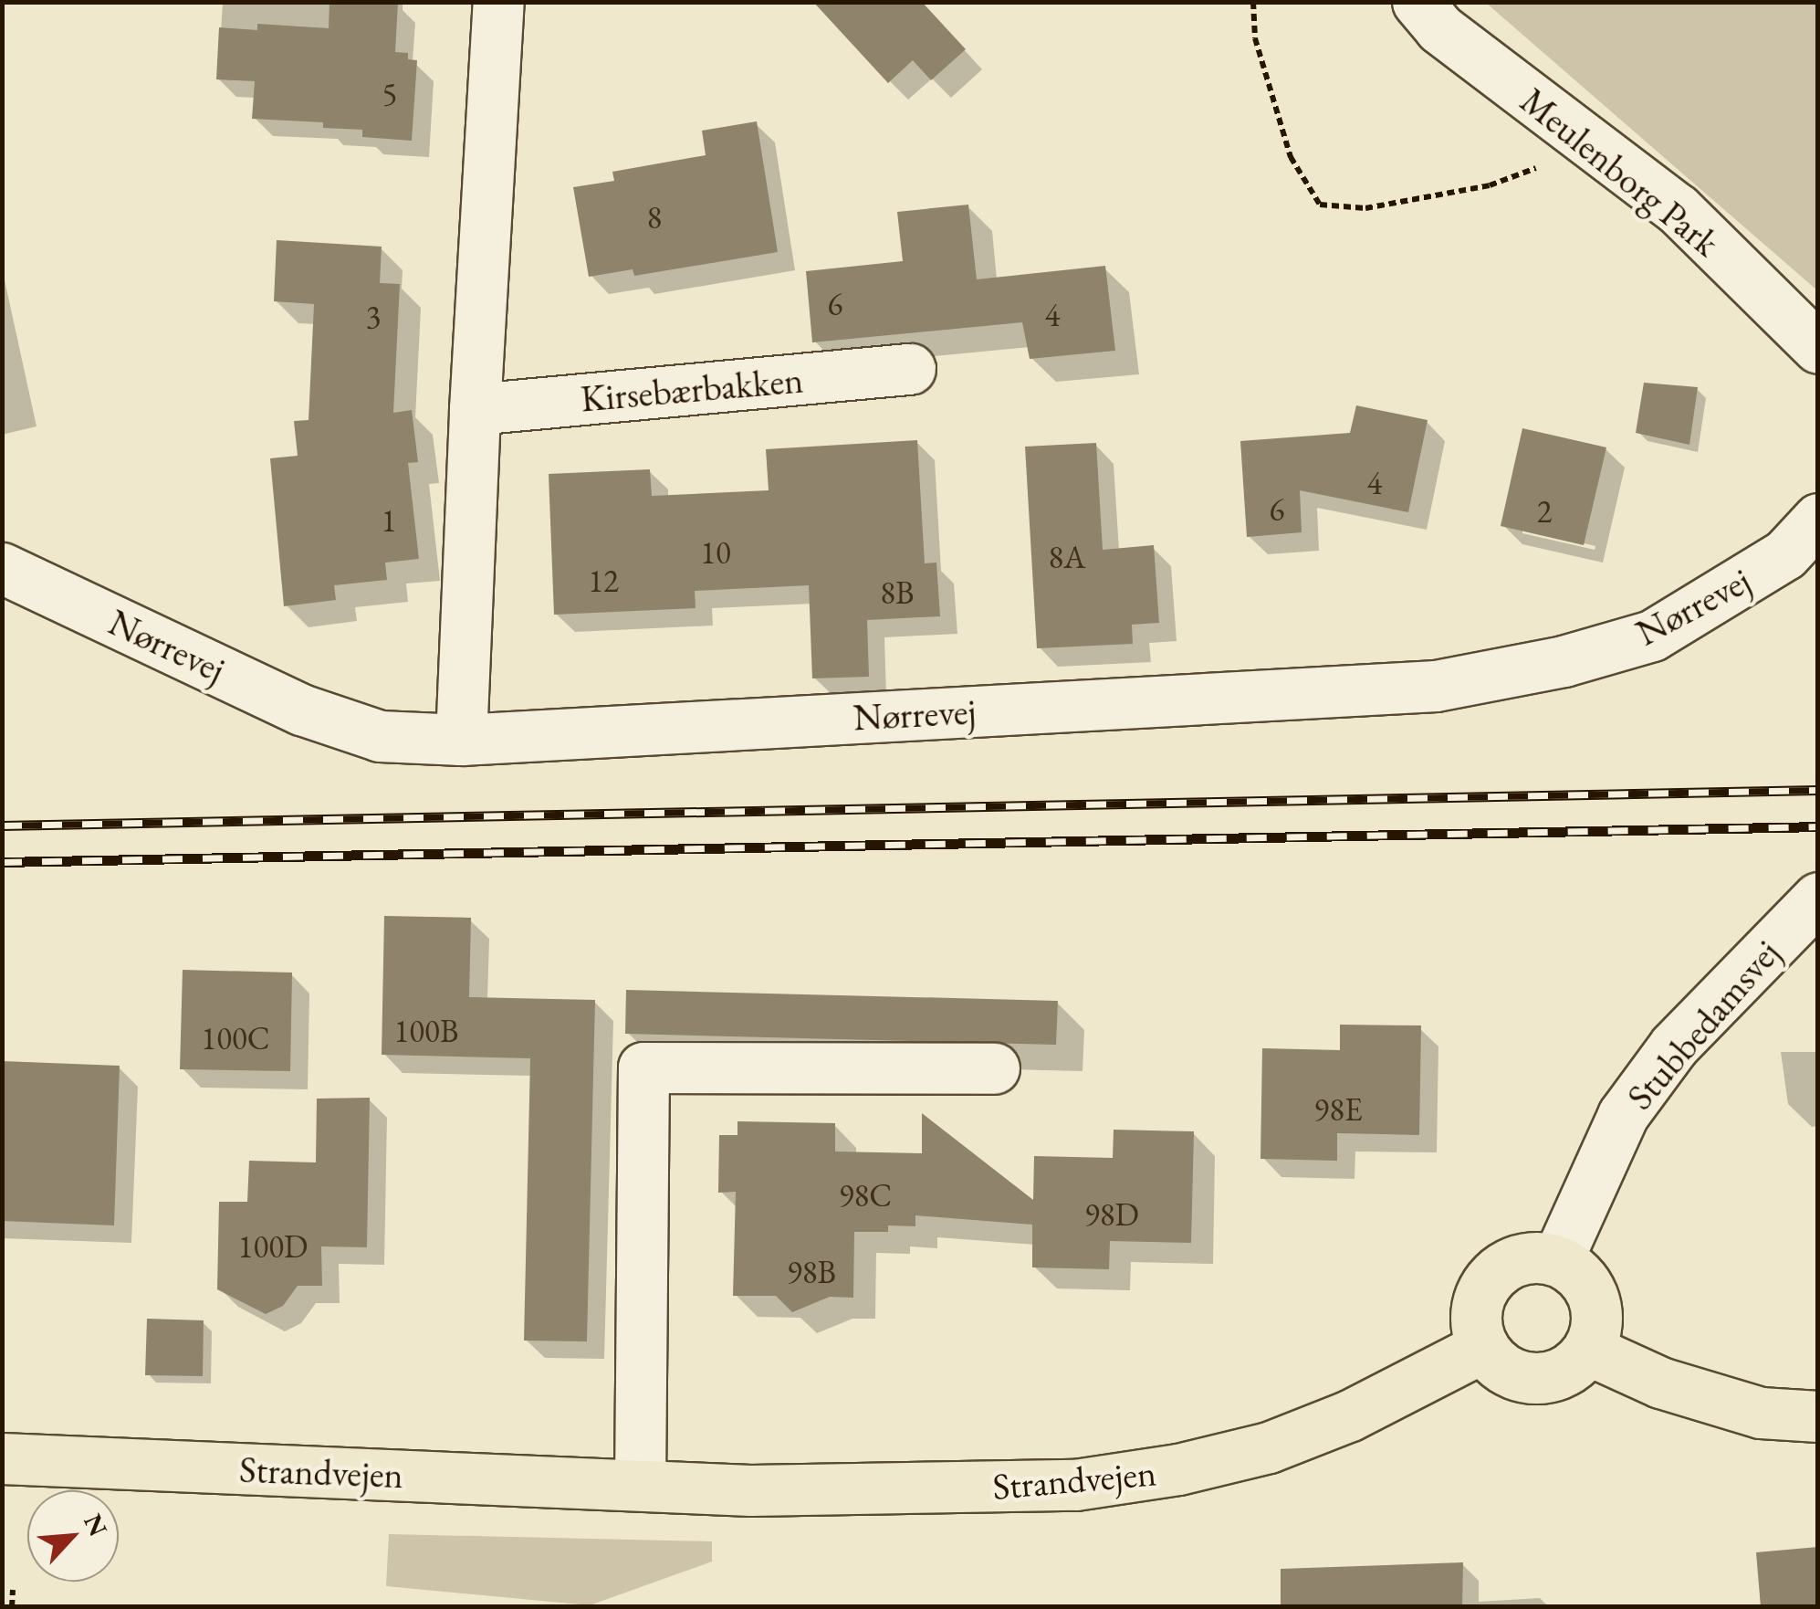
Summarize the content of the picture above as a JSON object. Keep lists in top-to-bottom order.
{
  "streets": {
    "main road": ["Strandvejen"],
    "street": [
      "Meulenborg Park",
      "Kirsebærbakken",
      "Nørrevej",
      "Stubbedamsvej"
    ]
  },
  "crossings": [
    ["Stubbedamsvej", "Strandvejen"]
  ],
  "house_numbers": [
    "5",
    "8",
    "6",
    "4",
    "3",
    "4",
    "6",
    "2",
    "1",
    "10",
    "8A",
    "12",
    "8B",
    "100B",
    "100C",
    "98E",
    "98C",
    "98D",
    "100D",
    "98B"
  ],
  "north": "top right"
}
